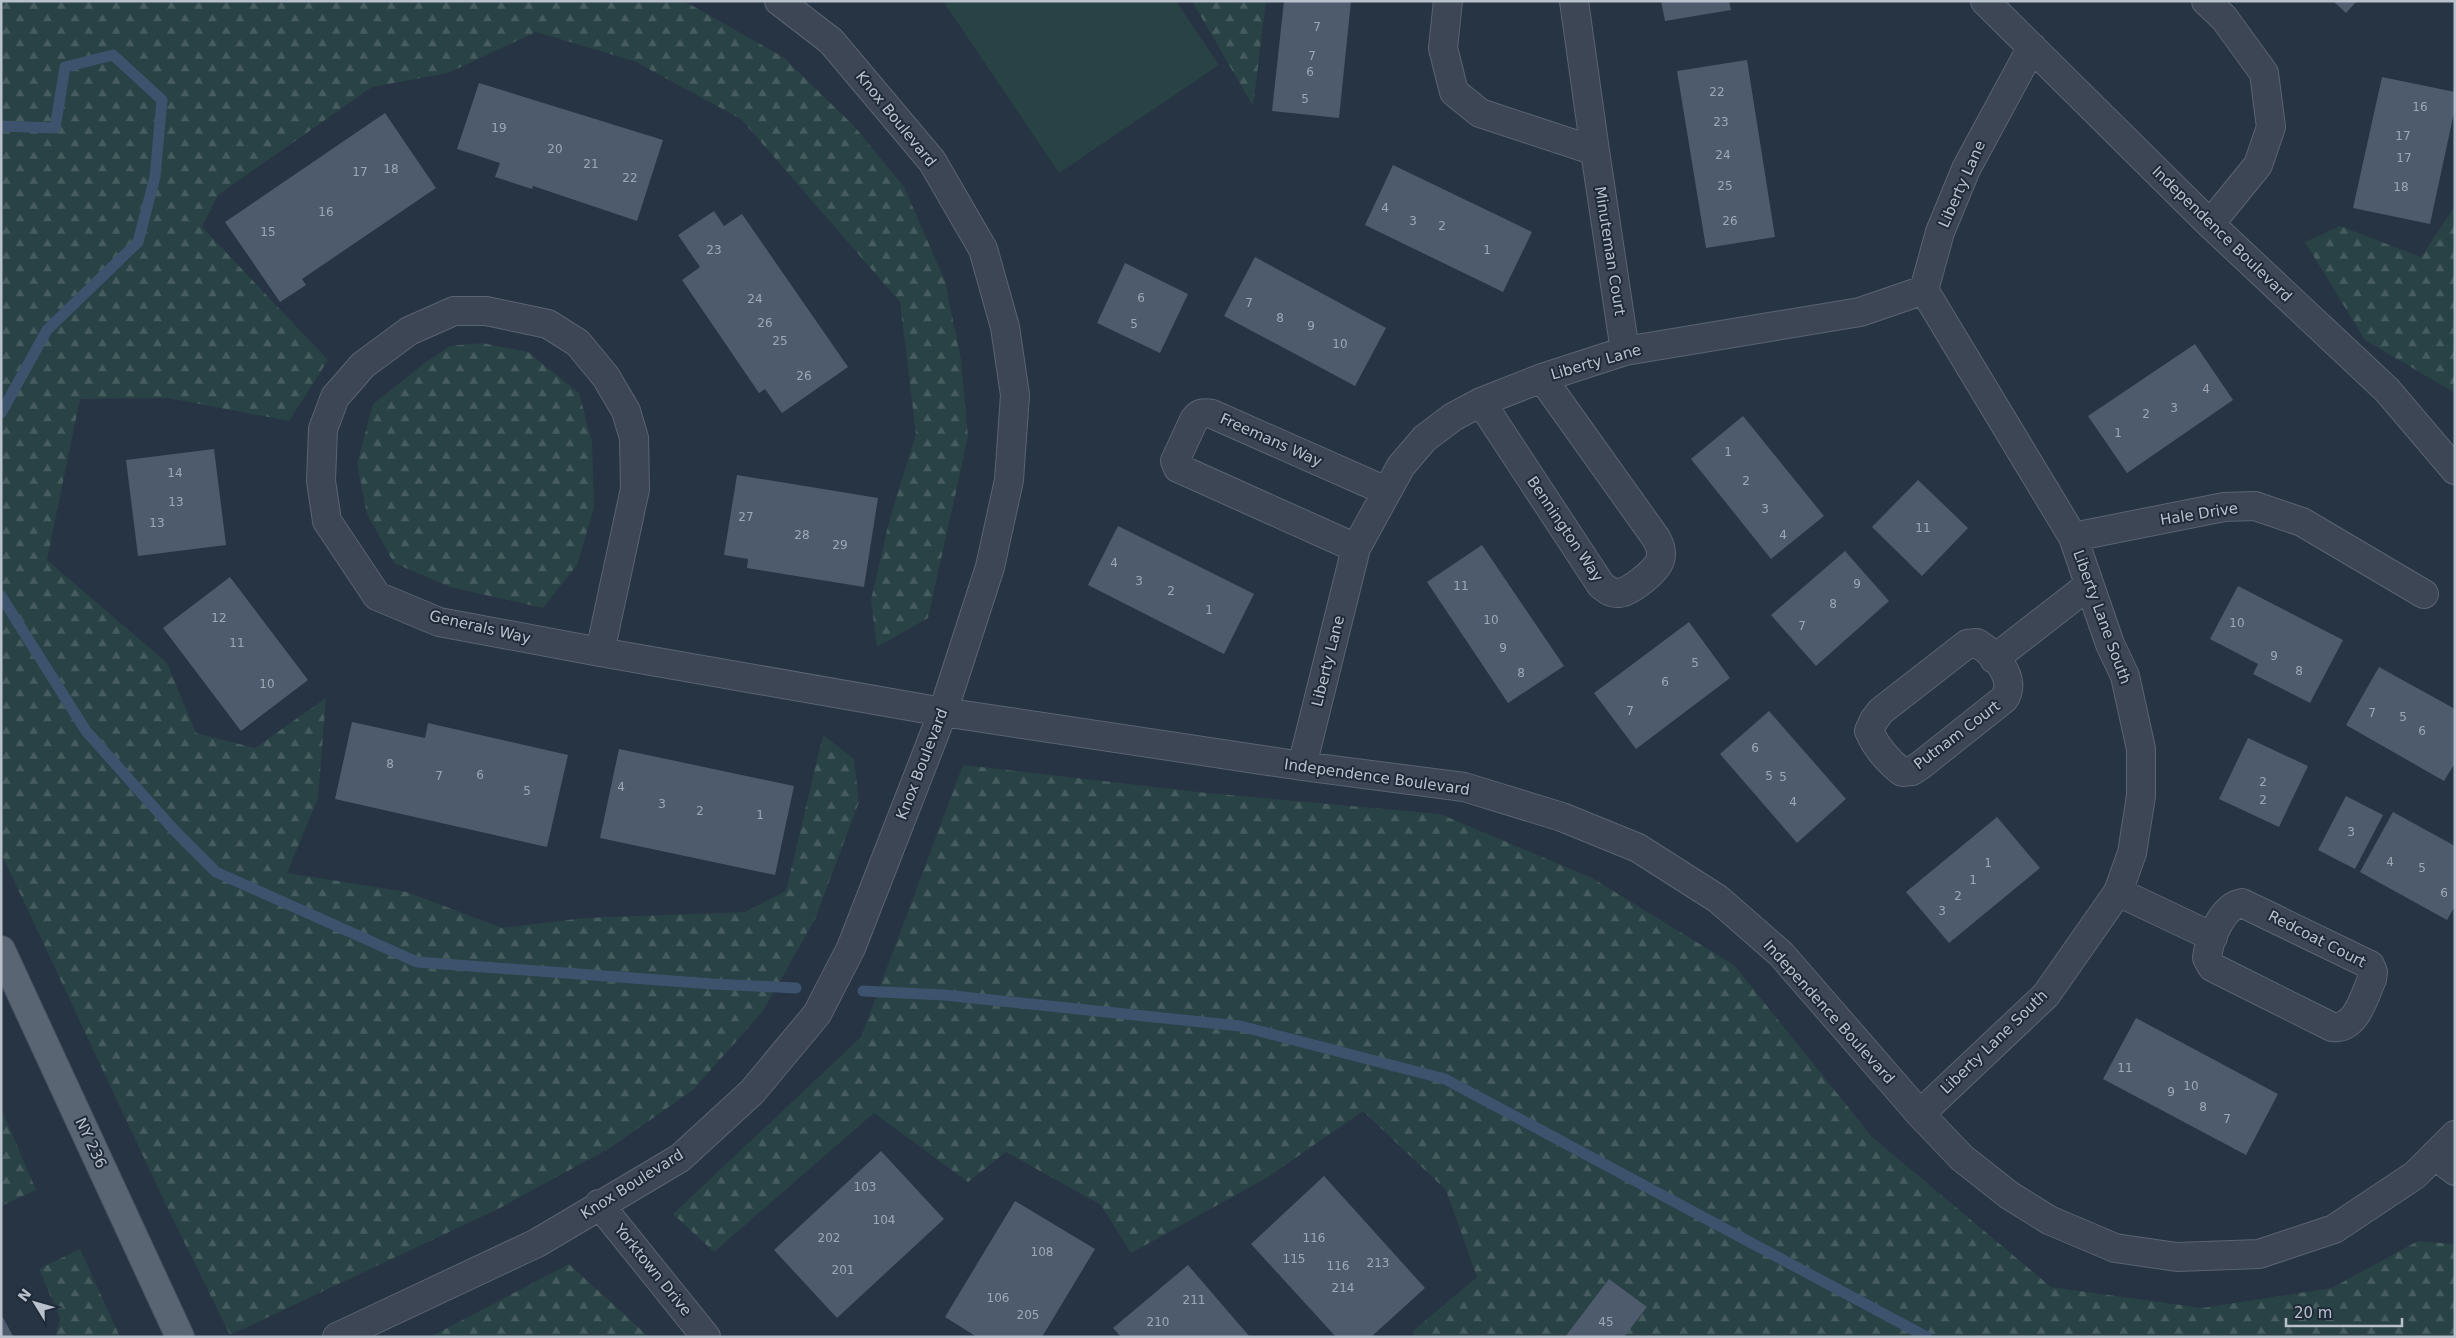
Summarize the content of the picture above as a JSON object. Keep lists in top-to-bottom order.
{
  "streets": {
    "main road": ["NY 236"],
    "street": [
      "Knox Boulevard",
      "Liberty Lane",
      "Independence Boulevard",
      "Minuteman Court",
      "Freemans Way",
      "Hale Drive",
      "Bennington Way",
      "Liberty Lane South",
      "Generals Way",
      "Putnam Court",
      "Redcoat Court",
      "Yorktown Drive"
    ]
  },
  "crossings": [
    ["Knox Boulevard", "Independence Boulevard"],
    ["Knox Boulevard", "Generals Way"],
    ["Knox Boulevard", "Yorktown Drive"],
    ["Liberty Lane", "Independence Boulevard"],
    ["Liberty Lane", "Minuteman Court"],
    ["Liberty Lane", "Freemans Way"],
    ["Liberty Lane", "Bennington Way"],
    ["Liberty Lane", "Liberty Lane South"],
    ["Independence Boulevard", "Liberty Lane South"],
    ["Independence Boulevard", "Generals Way"],
    ["Hale Drive", "Liberty Lane South"]
  ],
  "house_numbers": [
    "7",
    "7",
    "6",
    "22",
    "5",
    "16",
    "23",
    "19",
    "17",
    "20",
    "24",
    "17",
    "21",
    "18",
    "17",
    "22",
    "25",
    "18",
    "4",
    "16",
    "3",
    "26",
    "2",
    "15",
    "23",
    "1",
    "6",
    "24",
    "7",
    "8",
    "26",
    "5",
    "9",
    "25",
    "10",
    "26",
    "4",
    "3",
    "2",
    "1",
    "1",
    "14",
    "2",
    "13",
    "3",
    "27",
    "13",
    "11",
    "28",
    "4",
    "29",
    "4",
    "3",
    "9",
    "11",
    "2",
    "8",
    "1",
    "12",
    "10",
    "10",
    "7",
    "11",
    "9",
    "9",
    "5",
    "8",
    "8",
    "6",
    "10",
    "7",
    "7",
    "5",
    "6",
    "6",
    "8",
    "6",
    "7",
    "5",
    "5",
    "2",
    "4",
    "5",
    "2",
    "4",
    "3",
    "2",
    "1",
    "3",
    "4",
    "1",
    "5",
    "1",
    "6",
    "2",
    "3",
    "11",
    "10",
    "9",
    "8",
    "7",
    "103",
    "104",
    "202",
    "116",
    "108",
    "115",
    "213",
    "116",
    "201",
    "214",
    "106",
    "211",
    "205",
    "210",
    "45"
  ],
  "scale_bar": "20 m",
  "north": "top left"
}
